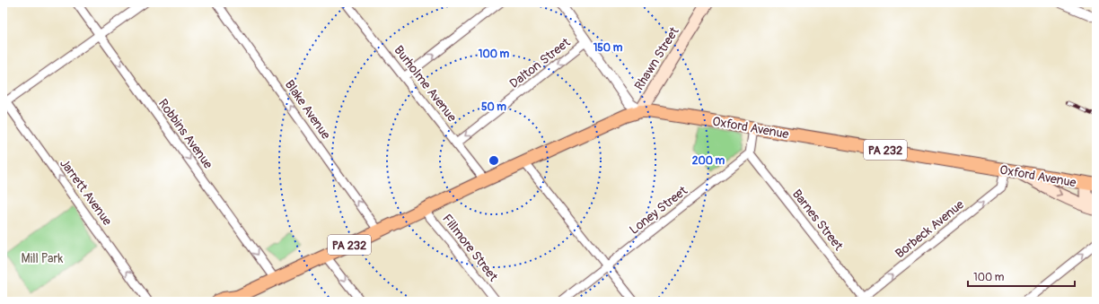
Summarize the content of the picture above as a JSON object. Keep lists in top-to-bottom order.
{
  "streets": {
    "main road": ["Rhawn Street", "Oxford Avenue", "PA 232"],
    "street": [
      "Dalton Street",
      "Burholme Avenue",
      "Blake Avenue",
      "Robbins Avenue",
      "Jarrett Avenue",
      "Loney Street",
      "Barnes Street",
      "Borbeck Avenue",
      "Fillmore Street"
    ]
  },
  "crossings": [
    ["Rhawn Street", "Oxford Avenue"],
    ["Dalton Street", "Burholme Avenue"],
    ["Burholme Avenue", "Oxford Avenue"],
    ["Blake Avenue", "PA 232"],
    ["Oxford Avenue", "PA 232"],
    ["Oxford Avenue", "Borbeck Avenue"],
    ["Oxford Avenue", "Fillmore Street"],
    ["Robbins Avenue", "PA 232"],
    ["PA 232", "Fillmore Street"],
    ["Loney Street", "Barnes Street"],
    ["Barnes Street", "Borbeck Avenue"]
  ],
  "one_way": [
    "Dalton Street",
    "Blake Avenue",
    "Robbins Avenue",
    "Jarrett Avenue",
    "Borbeck Avenue"
  ],
  "parks": ["Mill Park"],
  "scale_bar": "100 m",
  "rings": [
    "150 m",
    "100 m",
    "50 m",
    "200 m"
  ]
}
